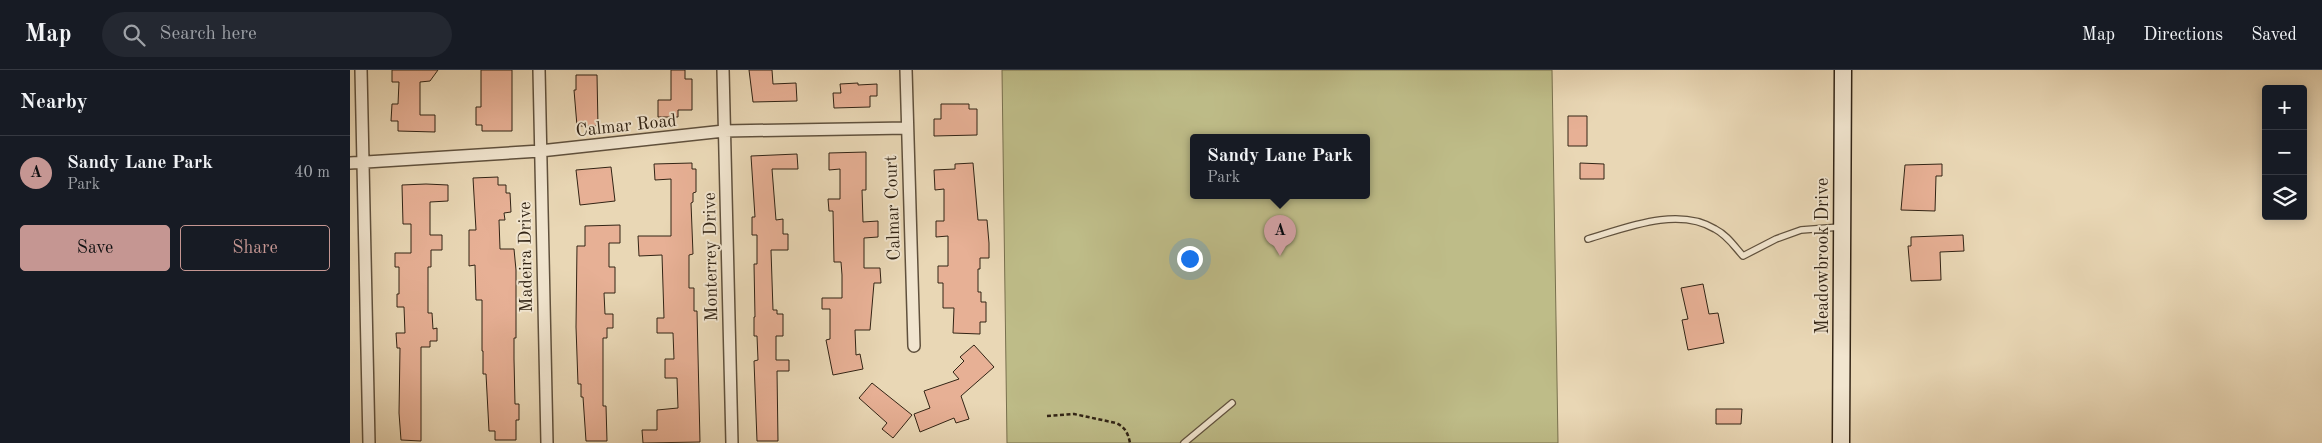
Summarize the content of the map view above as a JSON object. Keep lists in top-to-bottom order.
{
  "streets": {
    "main road": ["Meadowbrook Drive"],
    "street": [
      "Calmar Road",
      "Calmar Court",
      "Madeira Drive",
      "Monterrey Drive"
    ]
  },
  "crossings": [
    ["Calmar Road", "Calmar Court"],
    ["Calmar Road", "Madeira Drive"],
    ["Calmar Road", "Monterrey Drive"]
  ],
  "page": {
    "header": "Map",
    "search": "Search here",
    "nav": ["Map", "Directions", "Saved"],
    "heading": "Nearby",
    "map_buttons": ["+", "−"],
    "popup": ["Sandy Lane Park", "Park"],
    "list": [
      {
        "mark": "A",
        "name": "Sandy Lane Park",
        "note": "Park",
        "value": "40 m"
      }
    ],
    "buttons": ["Save", "Share"],
    "pins": "A"
  }
}
